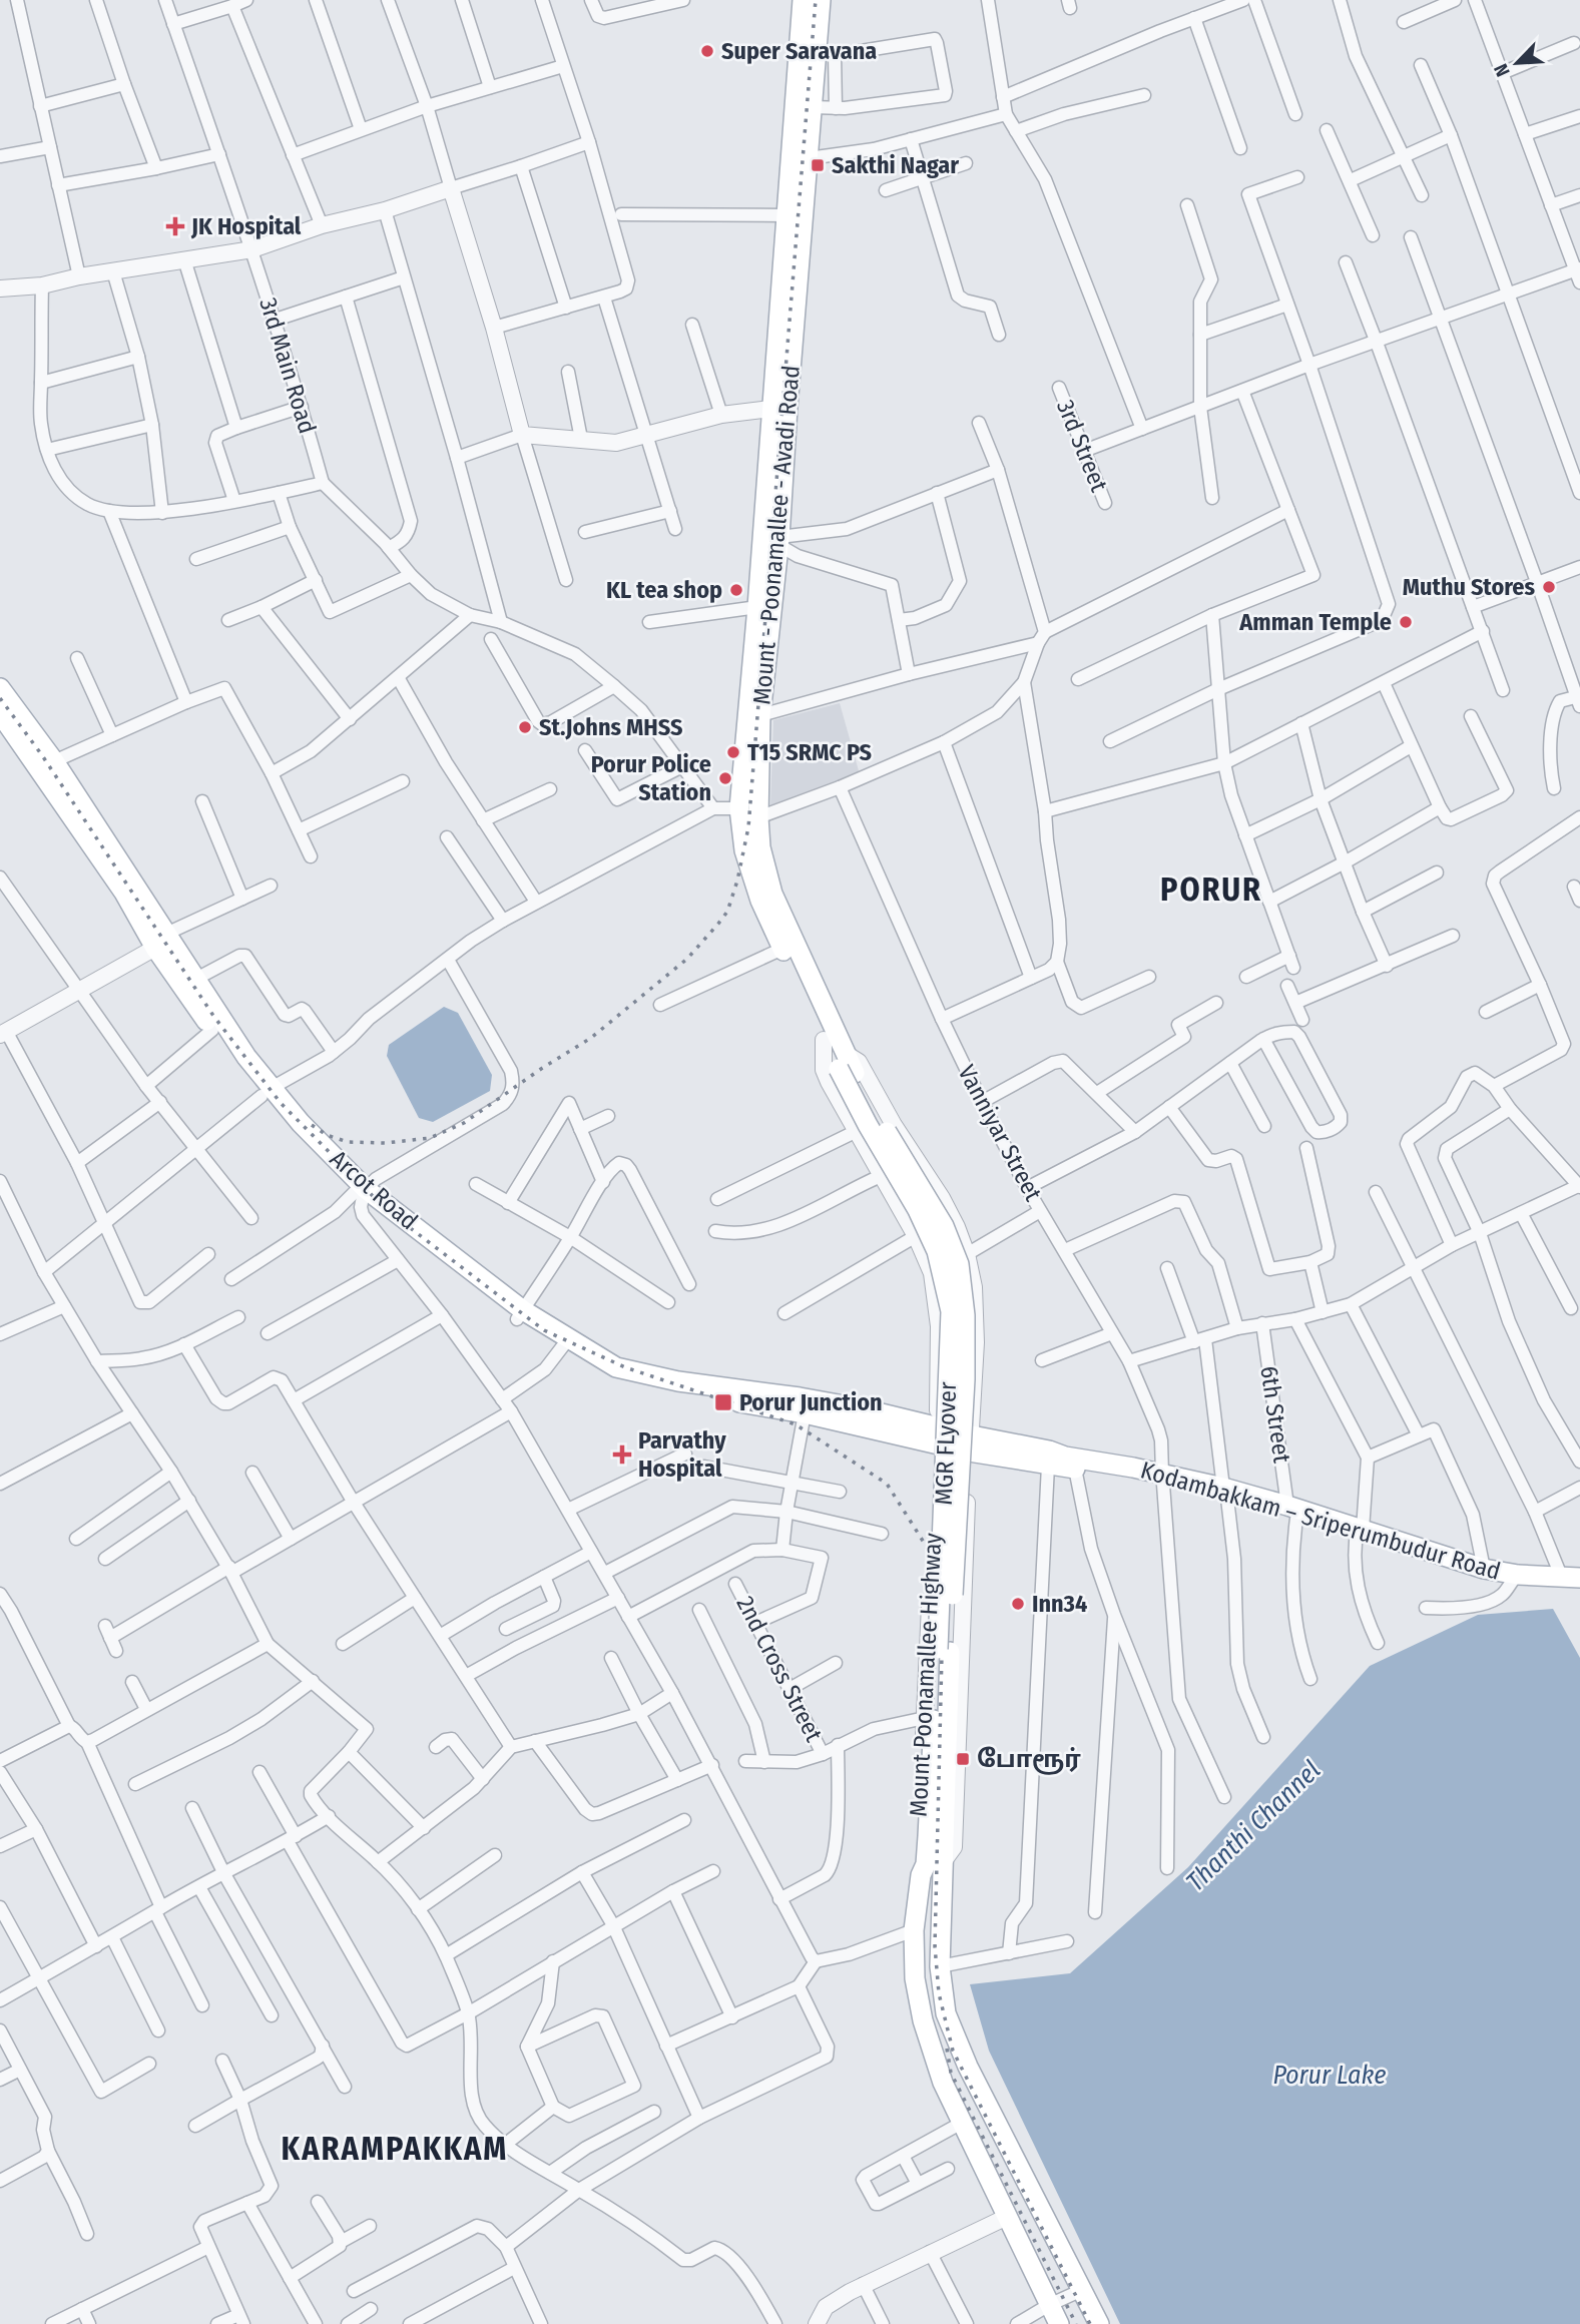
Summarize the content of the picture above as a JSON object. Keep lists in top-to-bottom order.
{
  "streets": {
    "main road": [
      "Mount - Poonamallee - Avadi Road",
      "Arcot Road",
      "MGR FLyover",
      "Kodambakkam – Sriperumbudur Road"
    ],
    "street": [
      "3rd Main Road",
      "3rd Street",
      "Vanniyar Street",
      "6th Street",
      "2nd Cross Street",
      "Mount Poonamallee Highway"
    ]
  },
  "crossings": [
    ["Mount - Poonamallee - Avadi Road", "MGR FLyover"],
    ["Mount - Poonamallee - Avadi Road", "Mount Poonamallee Highway"],
    ["Vanniyar Street", "Kodambakkam – Sriperumbudur Road"],
    ["Arcot Road", "Kodambakkam – Sriperumbudur Road"],
    ["Arcot Road", "Mount Poonamallee Highway"],
    ["6th Street", "Kodambakkam – Sriperumbudur Road"],
    ["MGR FLyover", "Mount Poonamallee Highway"],
    ["Kodambakkam – Sriperumbudur Road", "Mount Poonamallee Highway"]
  ],
  "districts": ["PORUR", "KARAMPAKKAM"],
  "water": ["Thanthi Channel", "Porur Lake"],
  "places": {
    "other": [
      "Super Saravana",
      "Muthu Stores",
      "KL tea shop",
      "Amman Temple",
      "St.Johns MHSS",
      "T15 SRMC PS",
      "Porur Police Station",
      "Inn34"
    ],
    "transit": ["Sakthi Nagar", "Porur Junction", "போரூர்"],
    "health": ["JK Hospital", "Parvathy Hospital"]
  },
  "north": "bottom left"
}
